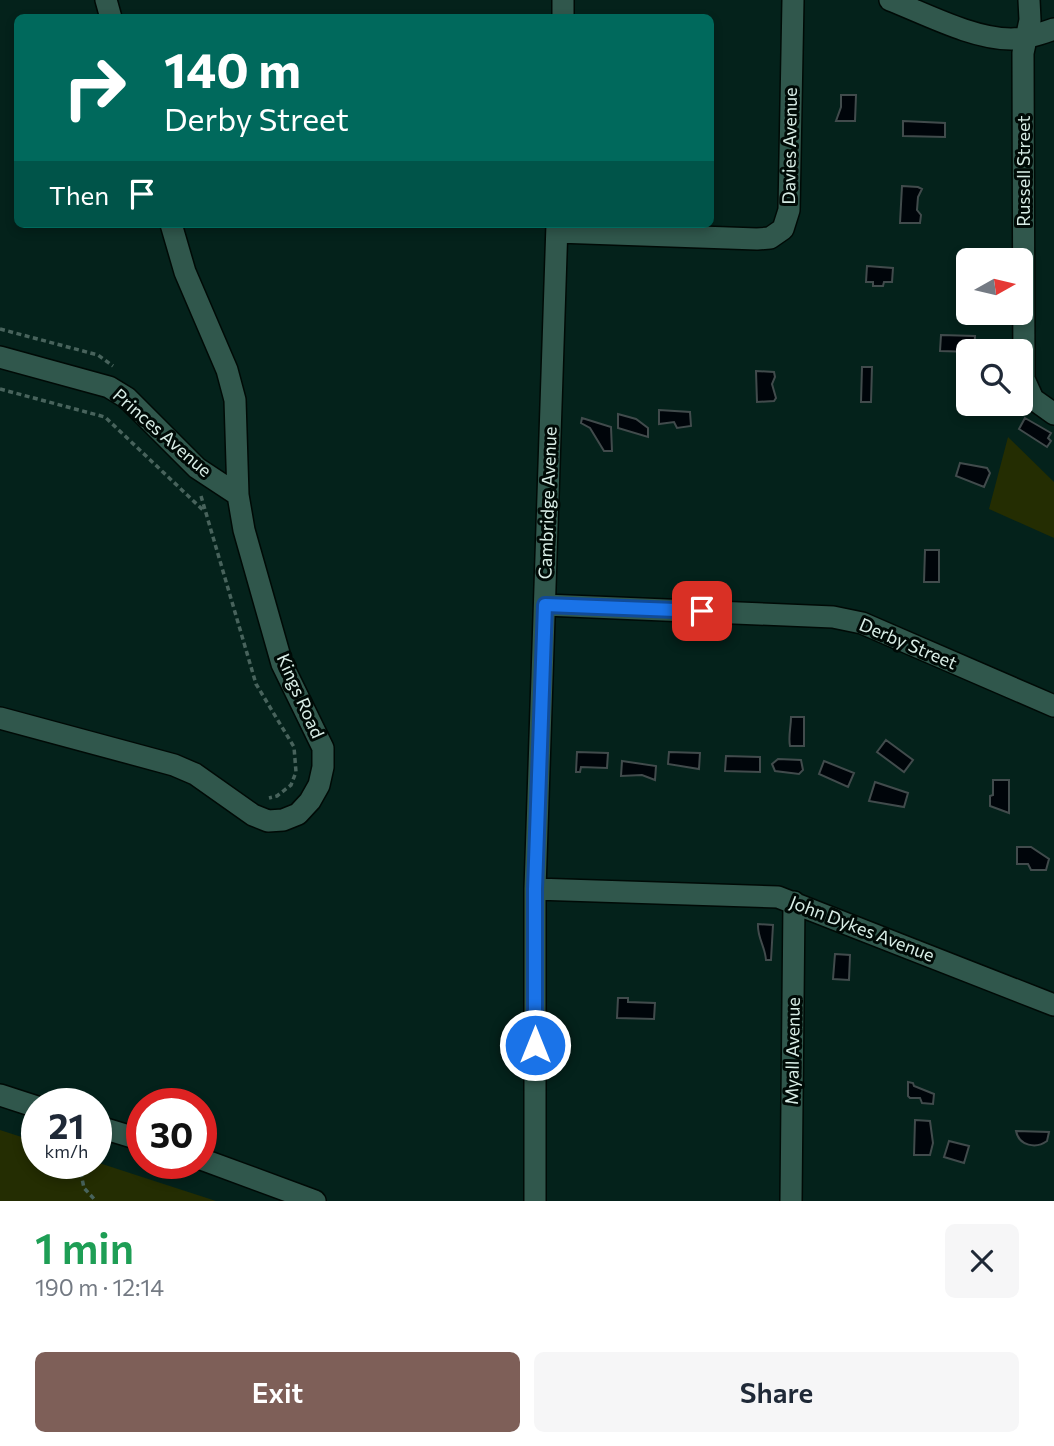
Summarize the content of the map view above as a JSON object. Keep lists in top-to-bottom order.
{
  "streets": {
    "street": [
      "Davies Avenue",
      "Russell Street",
      "Princes Avenue",
      "Cambridge Avenue",
      "Derby Street",
      "Kings Road",
      "John Dykes Avenue",
      "Myall Avenue"
    ]
  },
  "crossings": [
    ["Davies Avenue", "Cambridge Avenue"],
    ["Princes Avenue", "Kings Road"],
    ["Cambridge Avenue", "Derby Street"],
    ["Cambridge Avenue", "John Dykes Avenue"],
    ["John Dykes Avenue", "Myall Avenue"]
  ],
  "north": "right",
  "page": {
    "turn": ["140 m", "Derby Street"],
    "then": "Then",
    "speed": "21 km/h",
    "limit": "30",
    "heading": ["1 min", "190 m · 12:14"],
    "buttons": ["Exit", "Share"]
  }
}
